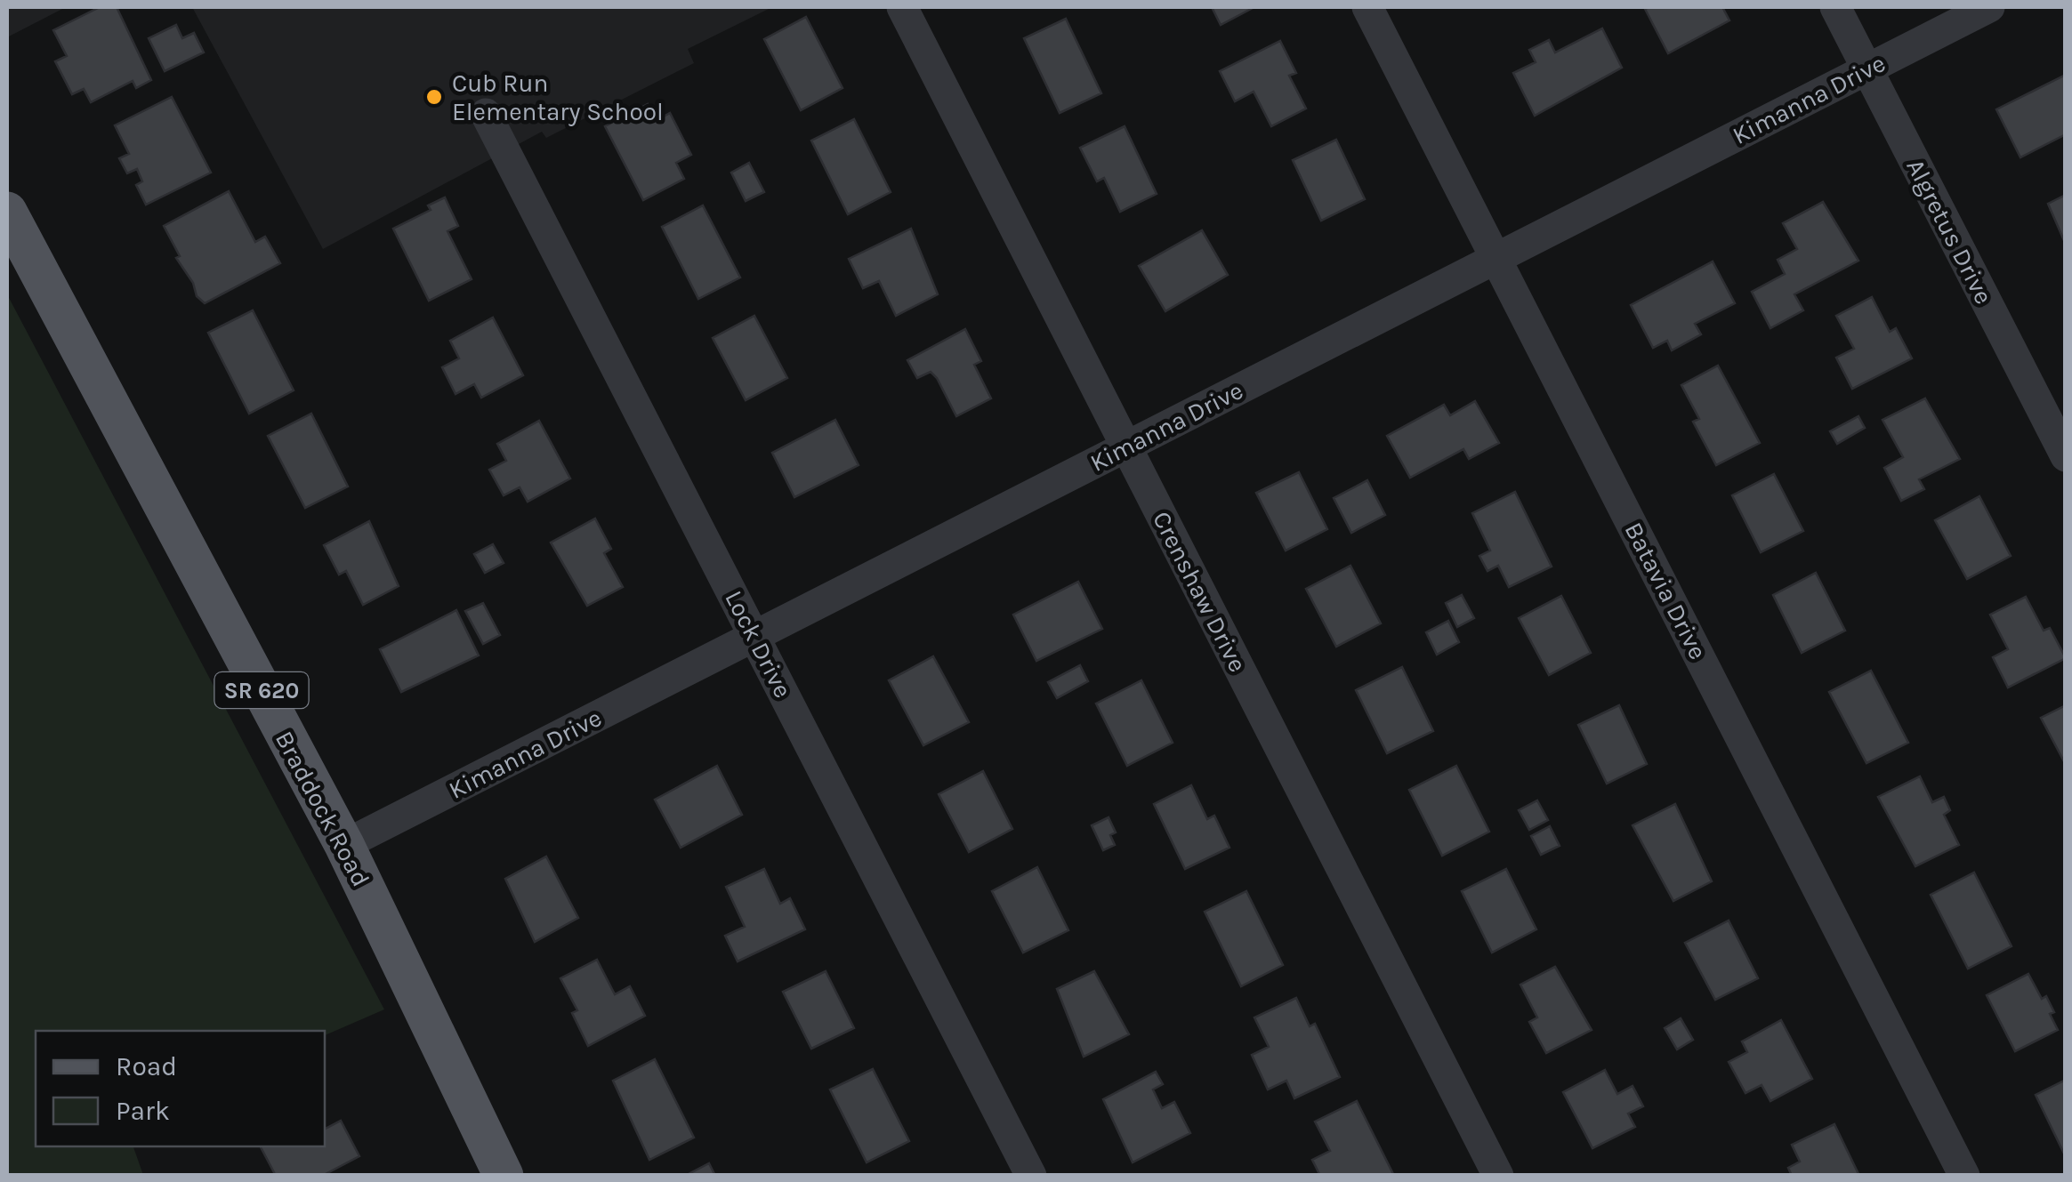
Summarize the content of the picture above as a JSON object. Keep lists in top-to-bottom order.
{
  "streets": {
    "main road": ["SR 620", "Braddock Road"],
    "street": [
      "Kimanna Drive",
      "Algretus Drive",
      "Batavia Drive",
      "Crenshaw Drive",
      "Lock Drive"
    ]
  },
  "crossings": [
    ["Kimanna Drive", "Algretus Drive"],
    ["Kimanna Drive", "Batavia Drive"],
    ["Kimanna Drive", "Crenshaw Drive"],
    ["Kimanna Drive", "Lock Drive"],
    ["Kimanna Drive", "Braddock Road"]
  ],
  "places": ["Cub Run Elementary School"],
  "legend": ["Road", "Park"]
}
